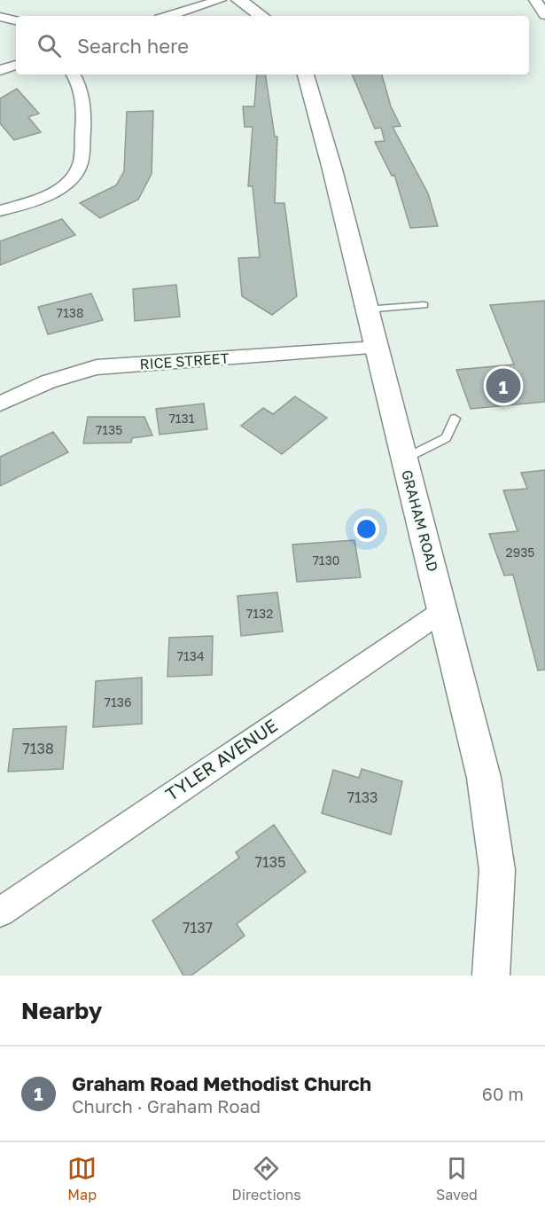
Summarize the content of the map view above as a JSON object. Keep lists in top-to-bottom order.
{
  "streets": {
    "street": ["RICE STREET", "GRAHAM ROAD", "TYLER AVENUE"]
  },
  "crossings": [
    ["RICE STREET", "GRAHAM ROAD"],
    ["GRAHAM ROAD", "TYLER AVENUE"]
  ],
  "house_numbers": [
    "7138",
    "7131",
    "7135",
    "2935",
    "7130",
    "7132",
    "7134",
    "7136",
    "7138",
    "7133",
    "7135",
    "7137"
  ],
  "page": {
    "search": "Search here",
    "pins": "1",
    "heading": "Nearby",
    "list": [
      {
        "mark": "1",
        "name": "Graham Road Methodist Church",
        "note": "Church · Graham Road",
        "value": "60 m"
      }
    ],
    "nav": ["Map", "Directions", "Saved"]
  }
}
